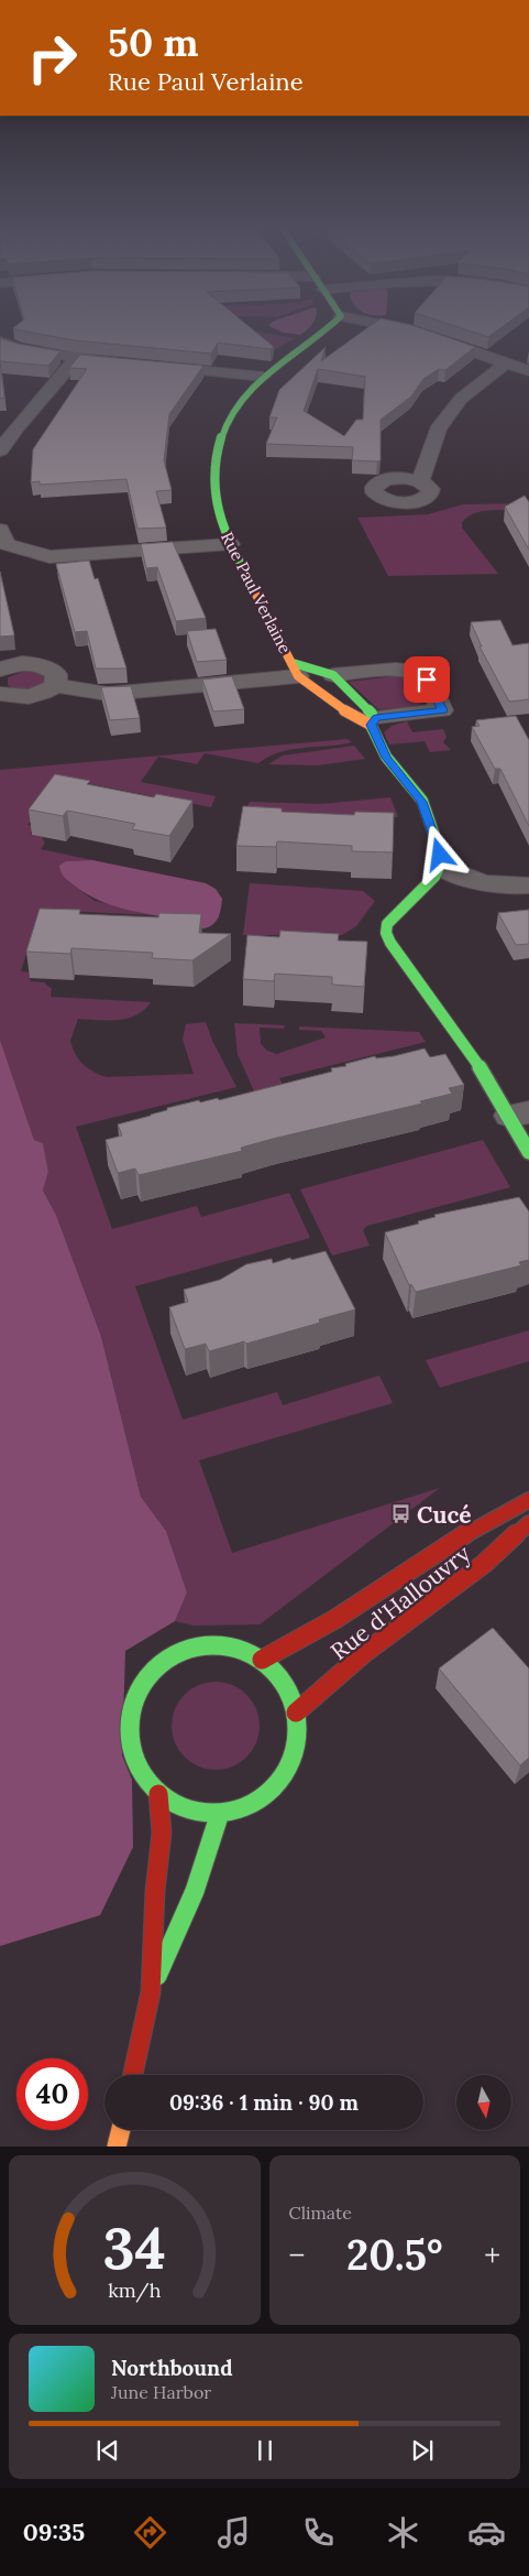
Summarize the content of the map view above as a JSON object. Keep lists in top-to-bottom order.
{
  "streets": {
    "street": ["Rue Paul Verlaine", "Rue d'Hallouvry"]
  },
  "places": {
    "bus stop": ["Cucé"]
  },
  "north": "bottom",
  "page": {
    "turn": ["50 m", "Rue Paul Verlaine"],
    "limit": "40",
    "trip": "09:36 · 1 min · 90 m",
    "tile": "Climate",
    "heat": ["−", "20.5°", "+"],
    "song": ["Northbound", "June Harbor"],
    "tabs": "09:35",
    "gauge": ["34", "km/h"]
  }
}
